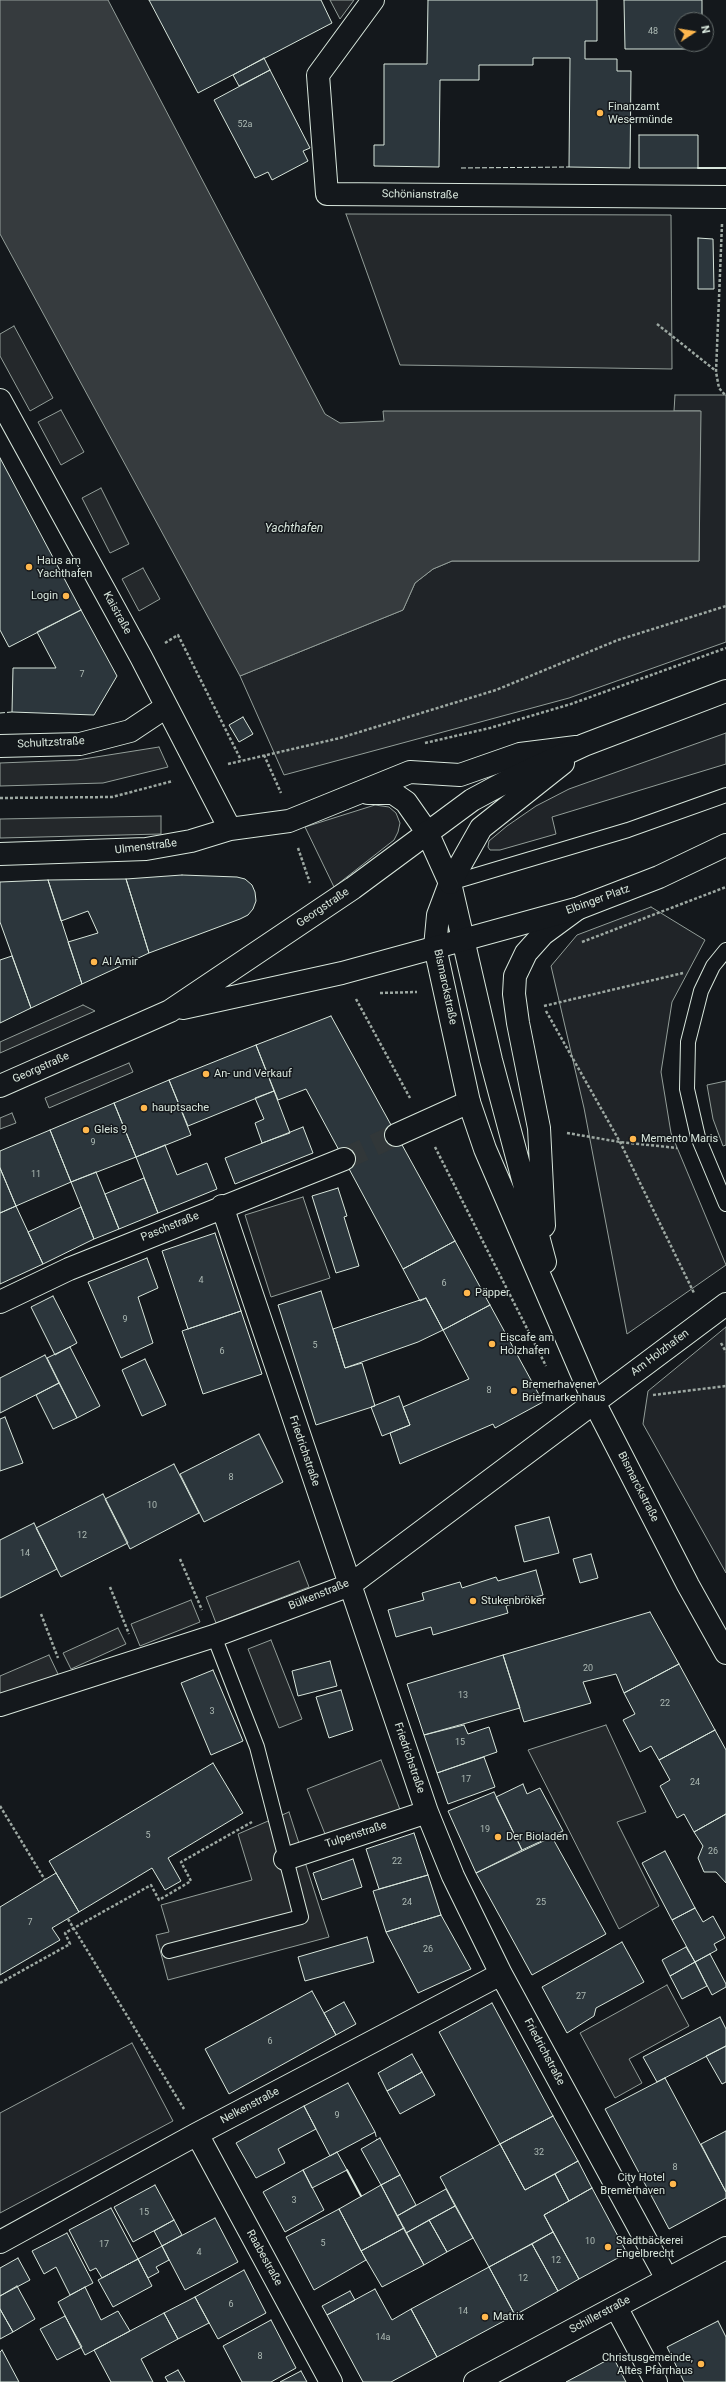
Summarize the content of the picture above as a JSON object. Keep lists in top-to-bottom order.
{
  "streets": {
    "street": [
      "Schönianstraße",
      "Kaistraße",
      "Schultzstraße",
      "Ulmenstraße",
      "Elbinger Platz",
      "Georgstraße",
      "Bismarckstraße",
      "Paschstraße",
      "Am Holzhafen",
      "Friedrichstraße",
      "Bülkenstraße",
      "Tulpenstraße",
      "Nelkenstraße",
      "Raabestraße",
      "Schillerstraße"
    ]
  },
  "crossings": [
    ["Kaistraße", "Schultzstraße"],
    ["Kaistraße", "Ulmenstraße"],
    ["Elbinger Platz", "Georgstraße"],
    ["Elbinger Platz", "Bismarckstraße"],
    ["Georgstraße", "Bismarckstraße"],
    ["Bismarckstraße", "Am Holzhafen"],
    ["Bismarckstraße", "Bülkenstraße"],
    ["Paschstraße", "Friedrichstraße"],
    ["Am Holzhafen", "Bülkenstraße"],
    ["Friedrichstraße", "Bülkenstraße"],
    ["Friedrichstraße", "Tulpenstraße"],
    ["Friedrichstraße", "Nelkenstraße"],
    ["Friedrichstraße", "Schillerstraße"],
    ["Nelkenstraße", "Raabestraße"]
  ],
  "water": ["Yachthafen"],
  "places": [
    "Finanzamt Wesermünde",
    "Haus am Yachthafen",
    "Login",
    "Al Amir",
    "An- und Verkauf",
    "hauptsache",
    "Gleis 9",
    "Memento Maris",
    "Päpper",
    "Eiscafe am Holzhafen",
    "Bremerhavener Briefmarkenhaus",
    "Stukenbröker",
    "Der Bioladen",
    "City Hotel Bremerhaven",
    "Stadtbäckerei Engelbrecht",
    "Matrix",
    "Christusgemeinde, Altes Pfarrhaus"
  ],
  "house_numbers": [
    "48",
    "52a",
    "7",
    "9",
    "11",
    "4",
    "6",
    "9",
    "5",
    "6",
    "8",
    "8",
    "10",
    "12",
    "14",
    "20",
    "13",
    "22",
    "3",
    "15",
    "17",
    "24",
    "19",
    "5",
    "26",
    "22",
    "24",
    "25",
    "7",
    "26",
    "27",
    "6",
    "9",
    "32",
    "8",
    "3",
    "15",
    "10",
    "5",
    "17",
    "4",
    "12",
    "12",
    "6",
    "14",
    "14a",
    "8"
  ],
  "north": "right"
}
